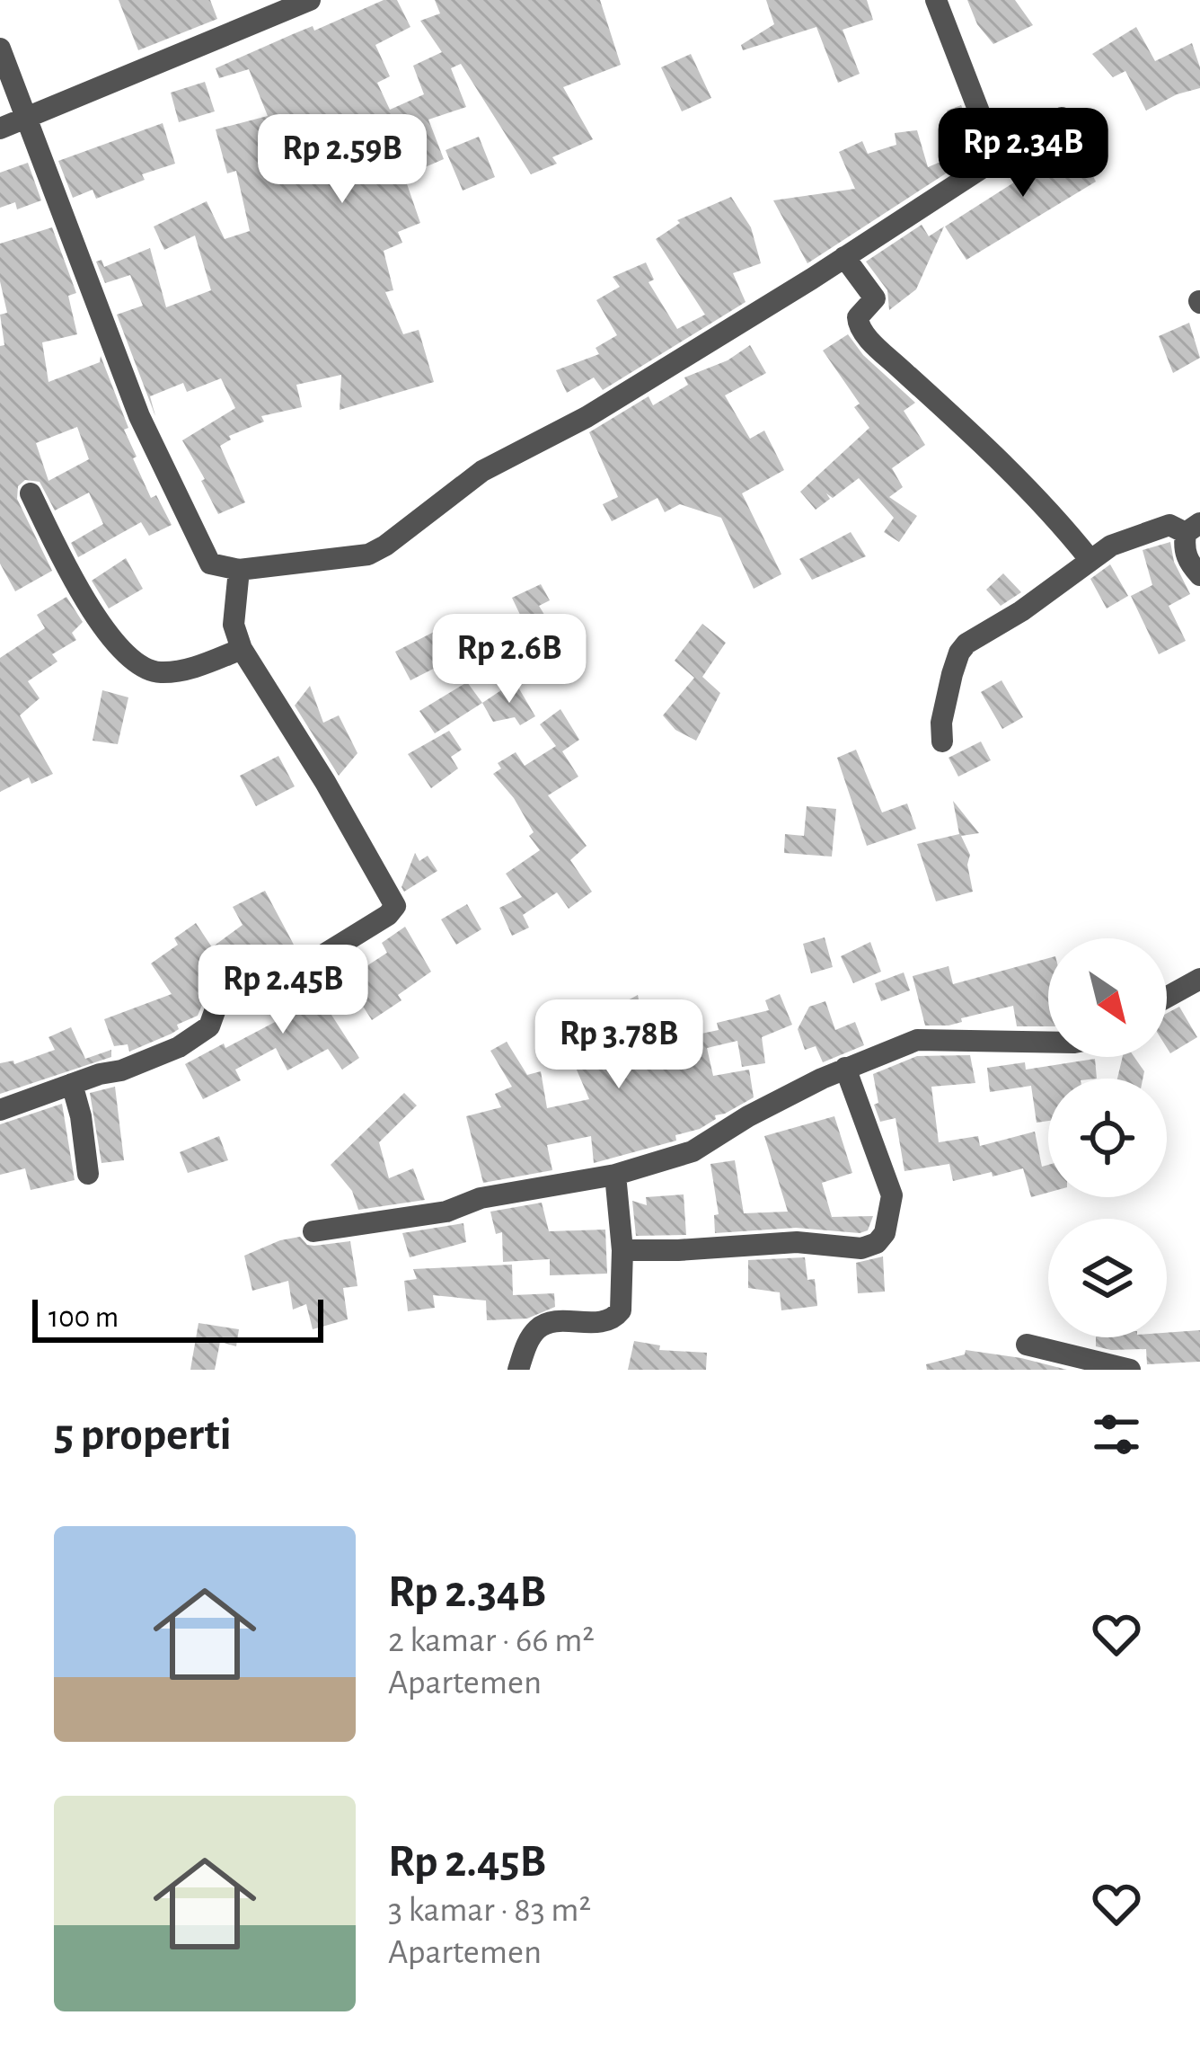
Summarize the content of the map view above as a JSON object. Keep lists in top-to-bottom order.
{
  "scale_bar": "100 m",
  "north": "bottom right",
  "page": {
    "price": [
      "Rp 2.34B",
      "Rp 2.59B",
      "Rp 2.6B",
      "Rp 2.45B",
      "Rp 3.78B"
    ],
    "scale": "100 m",
    "heading": "5 properti",
    "list": [
      {
        "name": "Rp 2.34B",
        "note": "2 kamar · 66 m² · Apartemen"
      },
      {
        "name": "Rp 2.45B",
        "note": "3 kamar · 83 m² · Apartemen"
      }
    ]
  }
}
